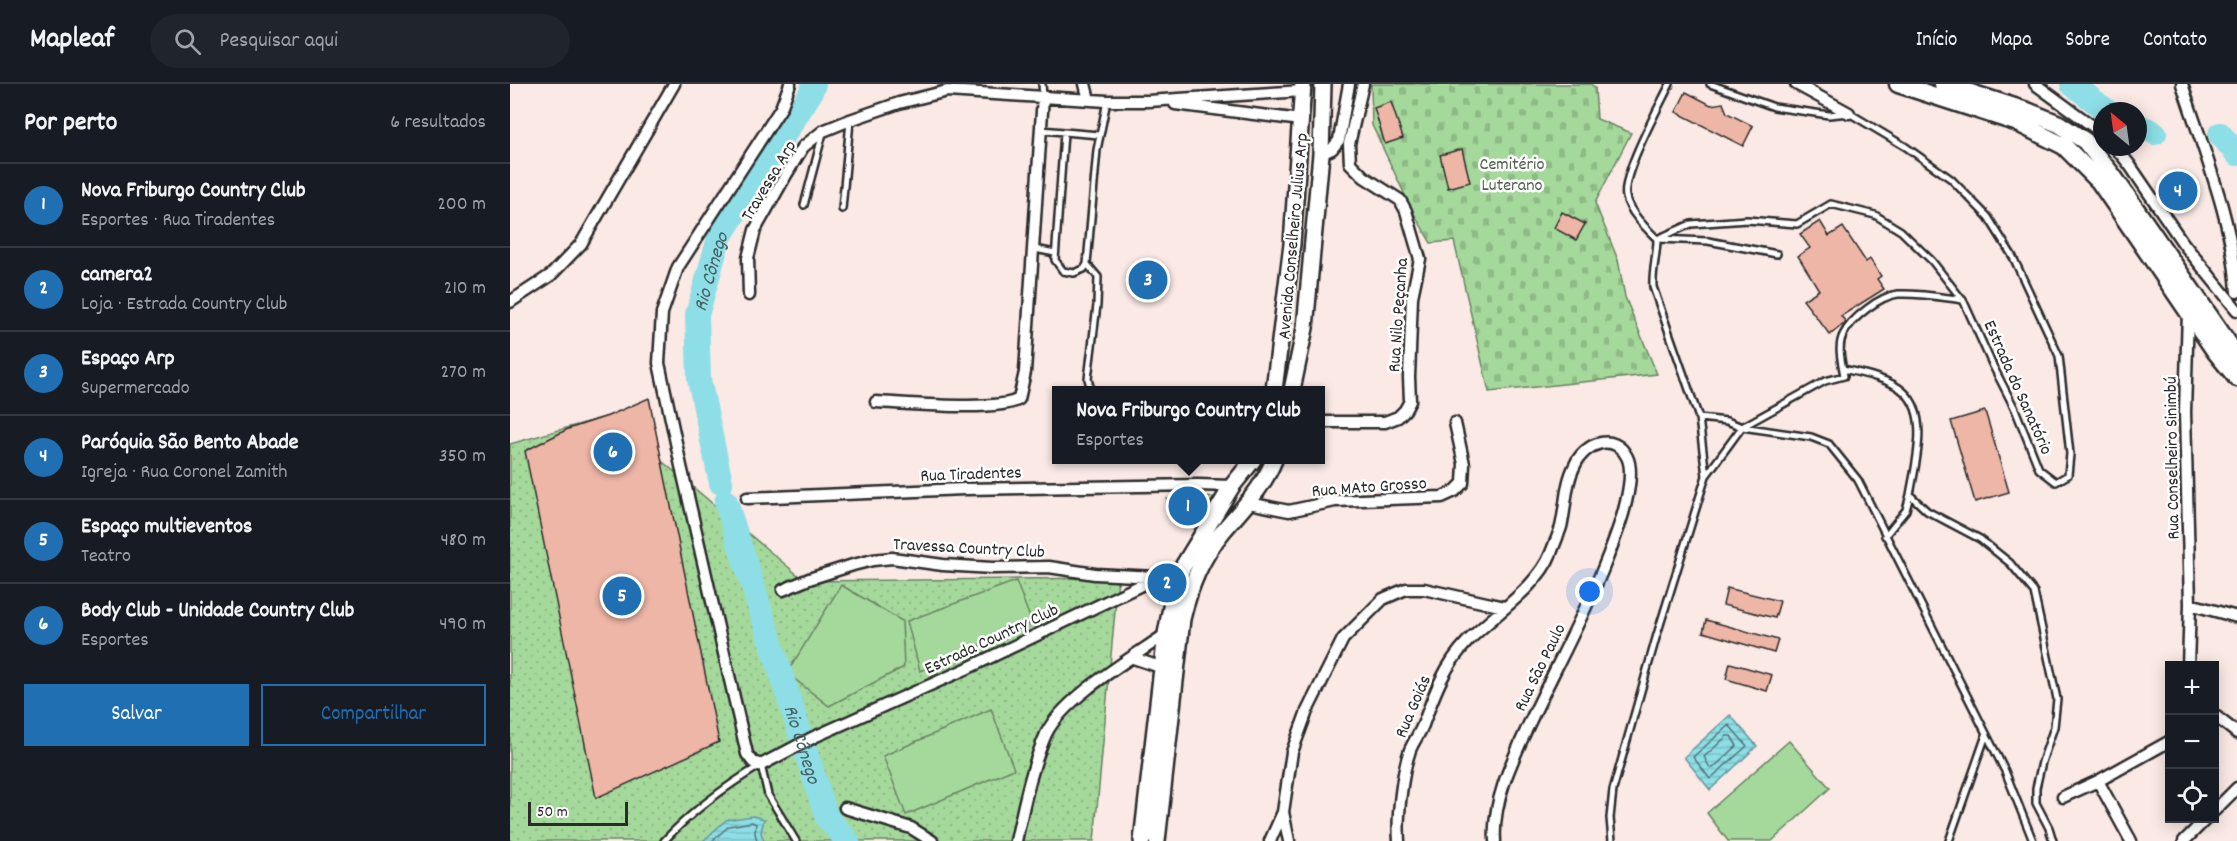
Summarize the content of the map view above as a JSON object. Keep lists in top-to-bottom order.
{
  "streets": {
    "main road": ["Avenida Conselheiro Julius Arp"],
    "street": [
      "Travessa Arp",
      "Rua Nilo Peçanha",
      "Rua Conselheiro Sinimbú",
      "Rua Tiradentes",
      "Rua MAto Grosso",
      "Travessa Country Club",
      "Estrada Country Club",
      "Rua São Paulo",
      "Rua Goiás"
    ],
    "lane": ["Estrada do Sanatório"]
  },
  "crossings": [
    ["Travessa Arp", "Avenida Conselheiro Julius Arp"],
    ["Travessa Country Club", "Estrada Country Club"],
    ["Rua São Paulo", "Rua Goiás"]
  ],
  "water": ["Rio Cônego"],
  "parks": ["Cemitério Luterano"],
  "scale_bar": "50 m",
  "north": "top left",
  "page": {
    "header": "Mapleaf",
    "search": "Pesquisar aqui",
    "nav": [
      "Início",
      "Mapa",
      "Sobre",
      "Contato"
    ],
    "heading": ["Por perto", "6 resultados"],
    "list": [
      {
        "mark": "1",
        "name": "Nova Friburgo Country Club",
        "note": "Esportes · Rua Tiradentes",
        "value": "200 m"
      },
      {
        "mark": "2",
        "name": "camera2",
        "note": "Loja · Estrada Country Club",
        "value": "210 m"
      },
      {
        "mark": "3",
        "name": "Espaço Arp",
        "note": "Supermercado",
        "value": "270 m"
      },
      {
        "mark": "4",
        "name": "Paróquia São Bento Abade",
        "note": "Igreja · Rua Coronel Zamith",
        "value": "350 m"
      },
      {
        "mark": "5",
        "name": "Espaço multieventos",
        "note": "Teatro",
        "value": "480 m"
      },
      {
        "mark": "6",
        "name": "Body Club - Unidade Country Club",
        "note": "Esportes",
        "value": "490 m"
      }
    ],
    "pins": [
      "4",
      "3",
      "6",
      "1",
      "2",
      "5"
    ],
    "popup": ["Nova Friburgo Country Club", "Esportes"],
    "map_buttons": ["+", "−"],
    "buttons": ["Salvar", "Compartilhar"],
    "scale": "50 m"
  }
}
